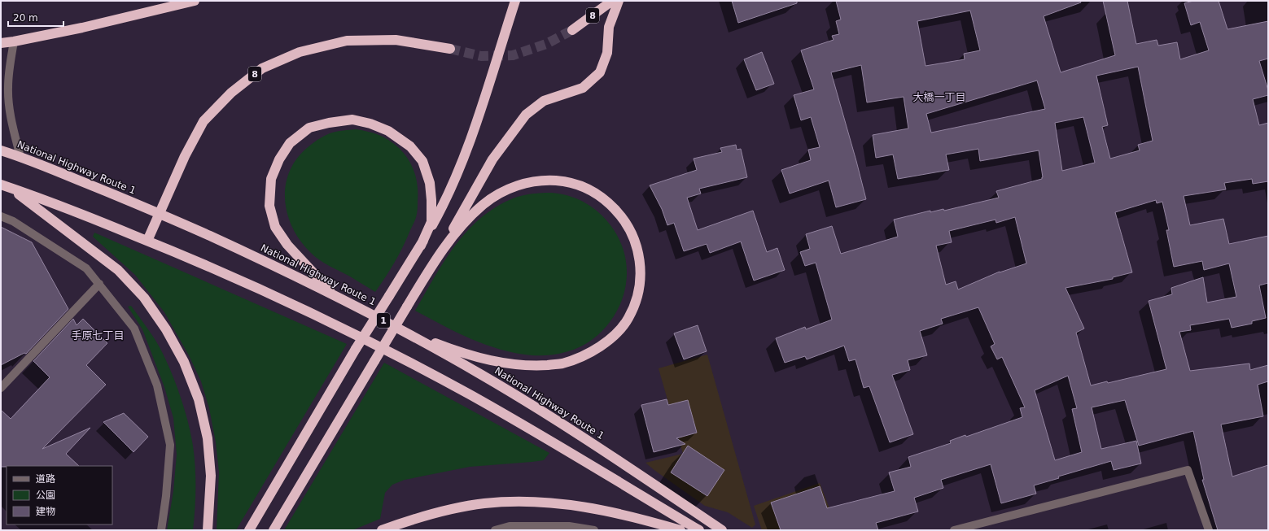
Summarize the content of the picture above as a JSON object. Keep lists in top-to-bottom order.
{
  "streets": {
    "highway": ["8", "National Highway Route 1", "1"]
  },
  "crossings": [
    ["8", "National Highway Route 1"]
  ],
  "districts": ["大橋一丁目", "手原七丁目"],
  "legend": ["道路", "公園", "建物"],
  "scale_bar": "20 m"
}
